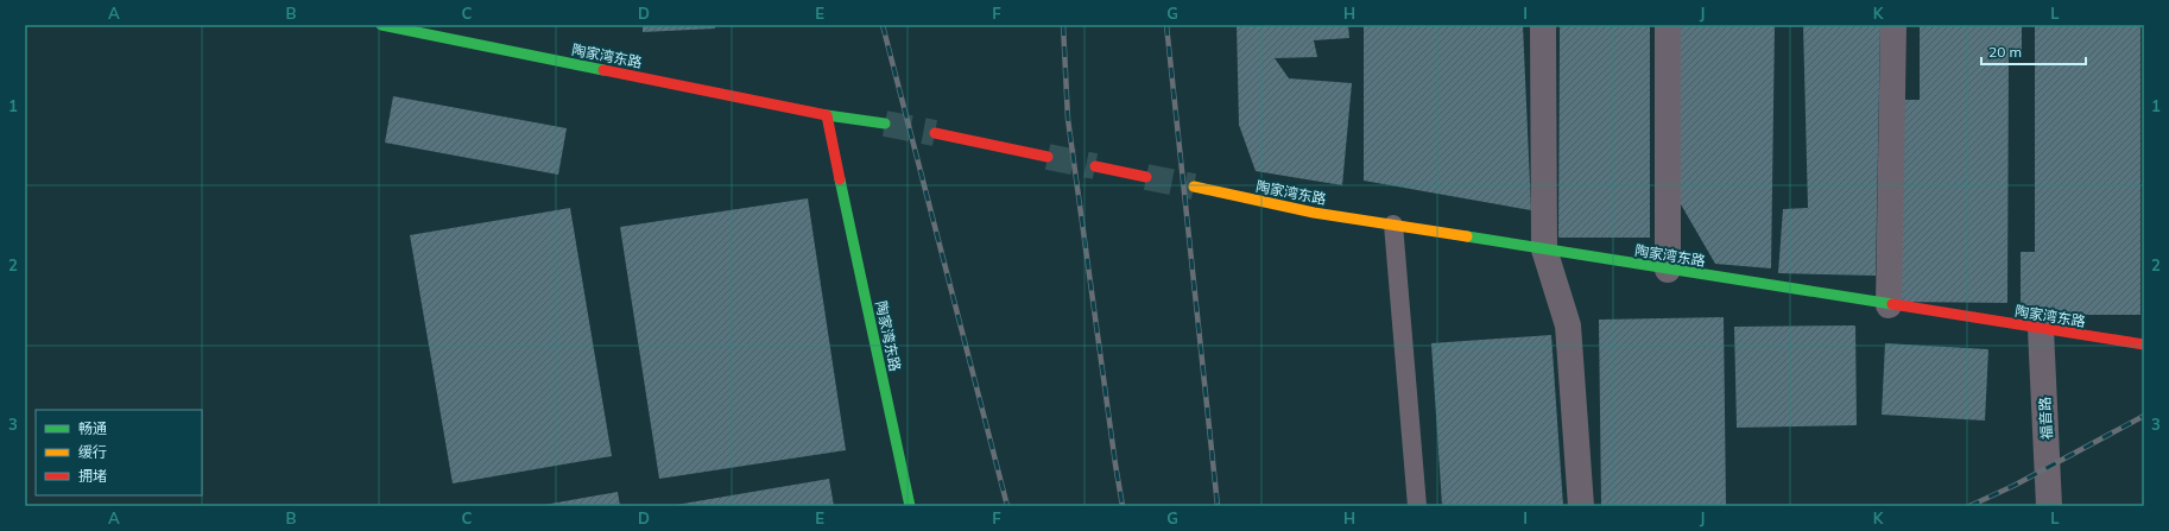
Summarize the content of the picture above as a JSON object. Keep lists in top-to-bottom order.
{
  "streets": {
    "street": ["陶家湾东路", "福音路"]
  },
  "crossings": [
    ["陶家湾东路", "福音路"]
  ],
  "legend": ["畅通", "缓行", "拥堵"],
  "scale_bar": "20 m",
  "grid": {
    "columns": [
      "A",
      "B",
      "C",
      "D",
      "E",
      "F",
      "G",
      "H",
      "I",
      "J",
      "K",
      "L"
    ],
    "rows": ["1", "2", "3"]
  }
}
